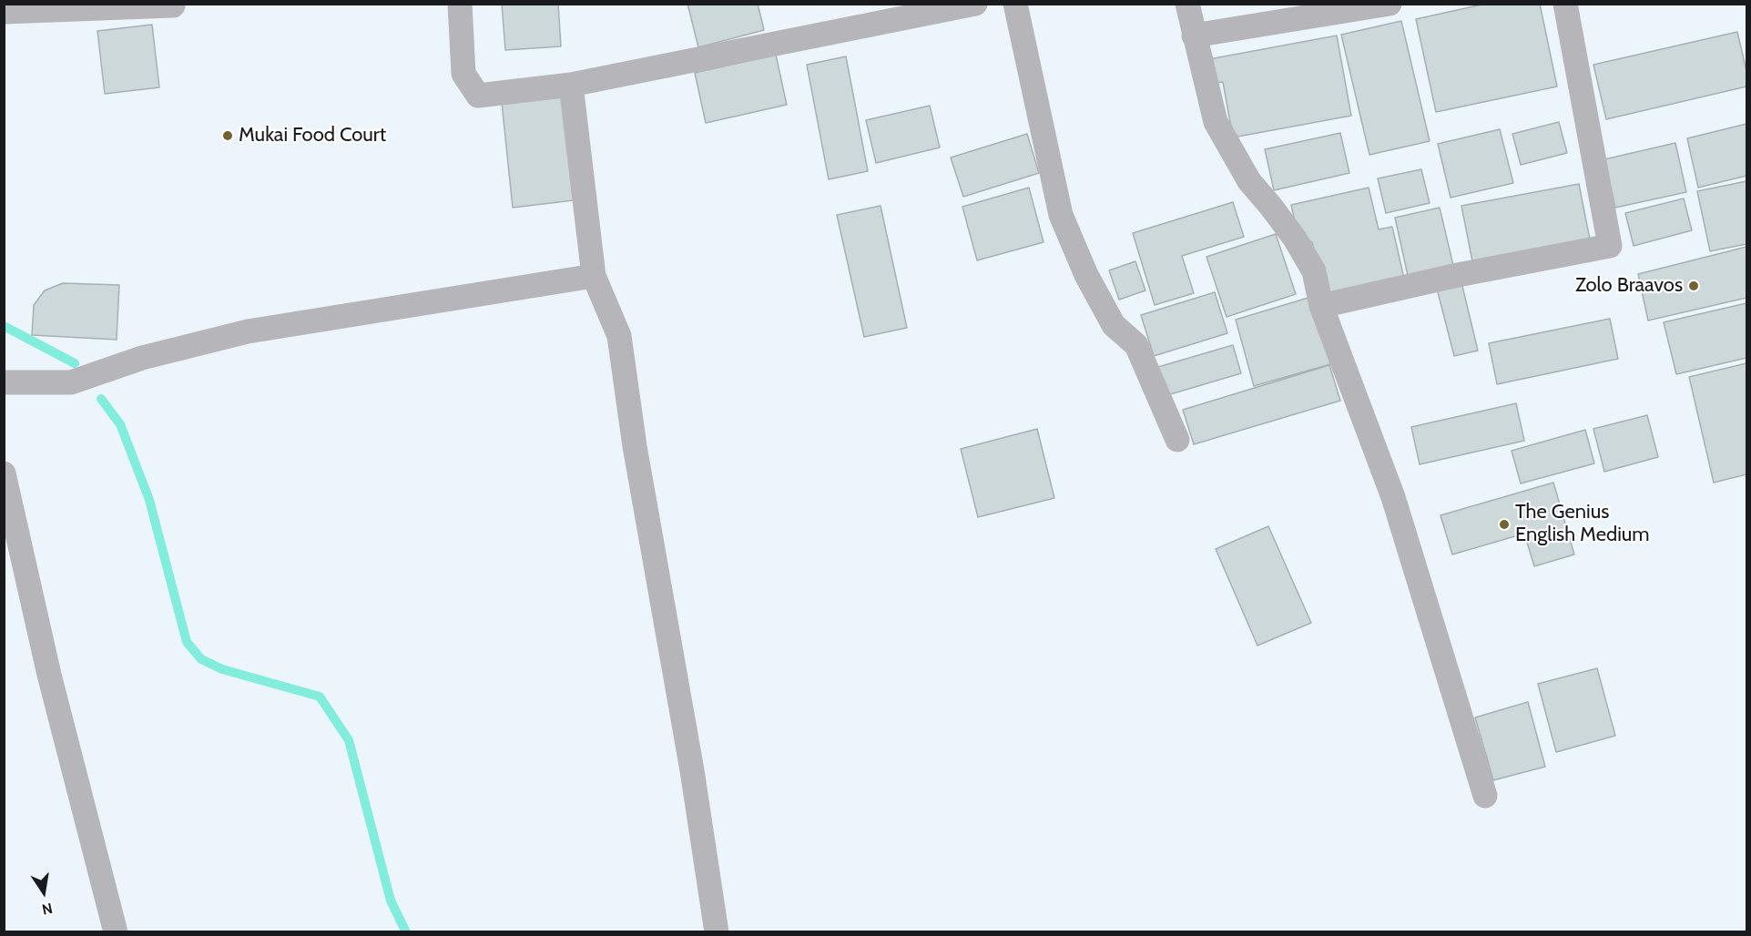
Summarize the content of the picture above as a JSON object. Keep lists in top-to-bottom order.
{
  "places": ["Mukai Food Court", "Zolo Braavos", "The Genius English Medium"],
  "north": "bottom"
}
